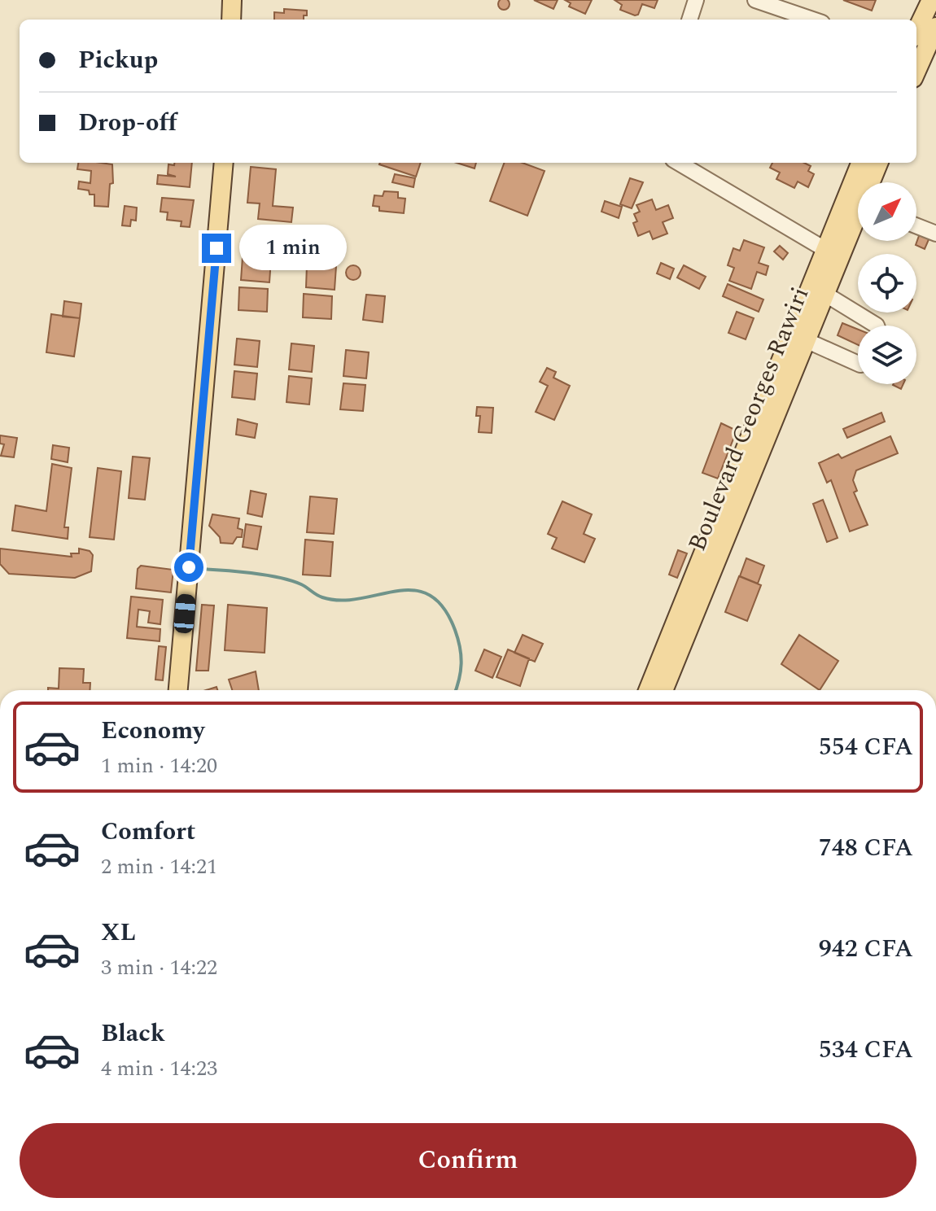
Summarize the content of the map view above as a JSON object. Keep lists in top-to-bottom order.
{
  "streets": {
    "main road": ["Boulevard Georges Rawiri"]
  },
  "north": "top right",
  "page": {
    "banner": ["Pickup", "Drop-off"],
    "bubble": "1 min",
    "list": [
      {
        "name": "Economy",
        "note": "1 min · 14:20",
        "value": "554 CFA"
      },
      {
        "name": "Comfort",
        "note": "2 min · 14:21",
        "value": "748 CFA"
      },
      {
        "name": "XL",
        "note": "3 min · 14:22",
        "value": "942 CFA"
      },
      {
        "name": "Black",
        "note": "4 min · 14:23",
        "value": "534 CFA"
      }
    ],
    "buttons": "Confirm"
  }
}
